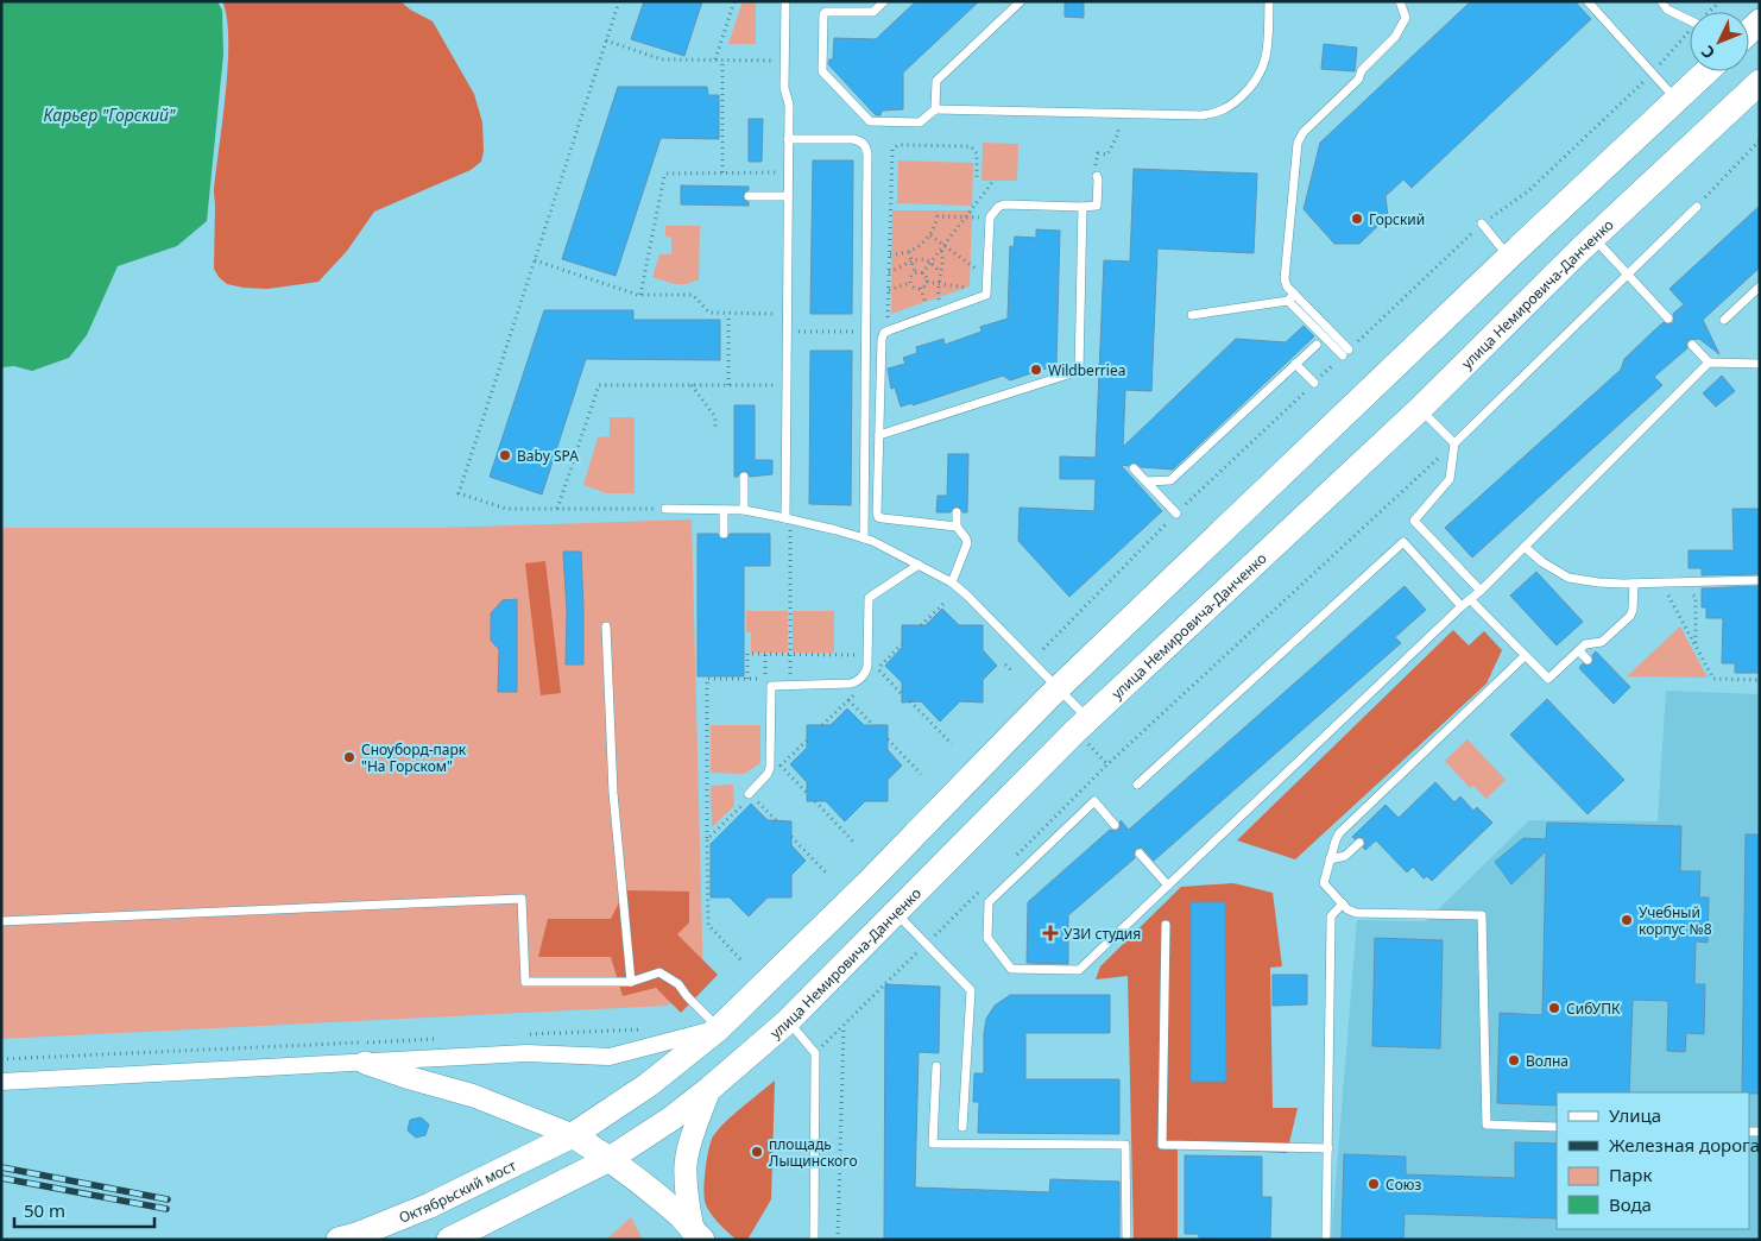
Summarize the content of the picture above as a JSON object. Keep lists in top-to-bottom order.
{
  "streets": {
    "main road": ["улица Немировича-Данченко", "Октябрьский мост"]
  },
  "water": ["Карьер \"Горский\""],
  "places": {
    "other": [
      "Горский",
      "Wildberriea",
      "Baby SPA",
      "Сноуборд-парк \"На Горском\"",
      "Учебный корпус №8",
      "СибУПК",
      "Волна",
      "площадь Лыщинского",
      "Союз"
    ],
    "health": ["УЗИ студия"]
  },
  "legend": [
    "Улица",
    "Железная дорога",
    "Парк",
    "Вода"
  ],
  "scale_bar": "50 m",
  "north": "bottom left"
}
